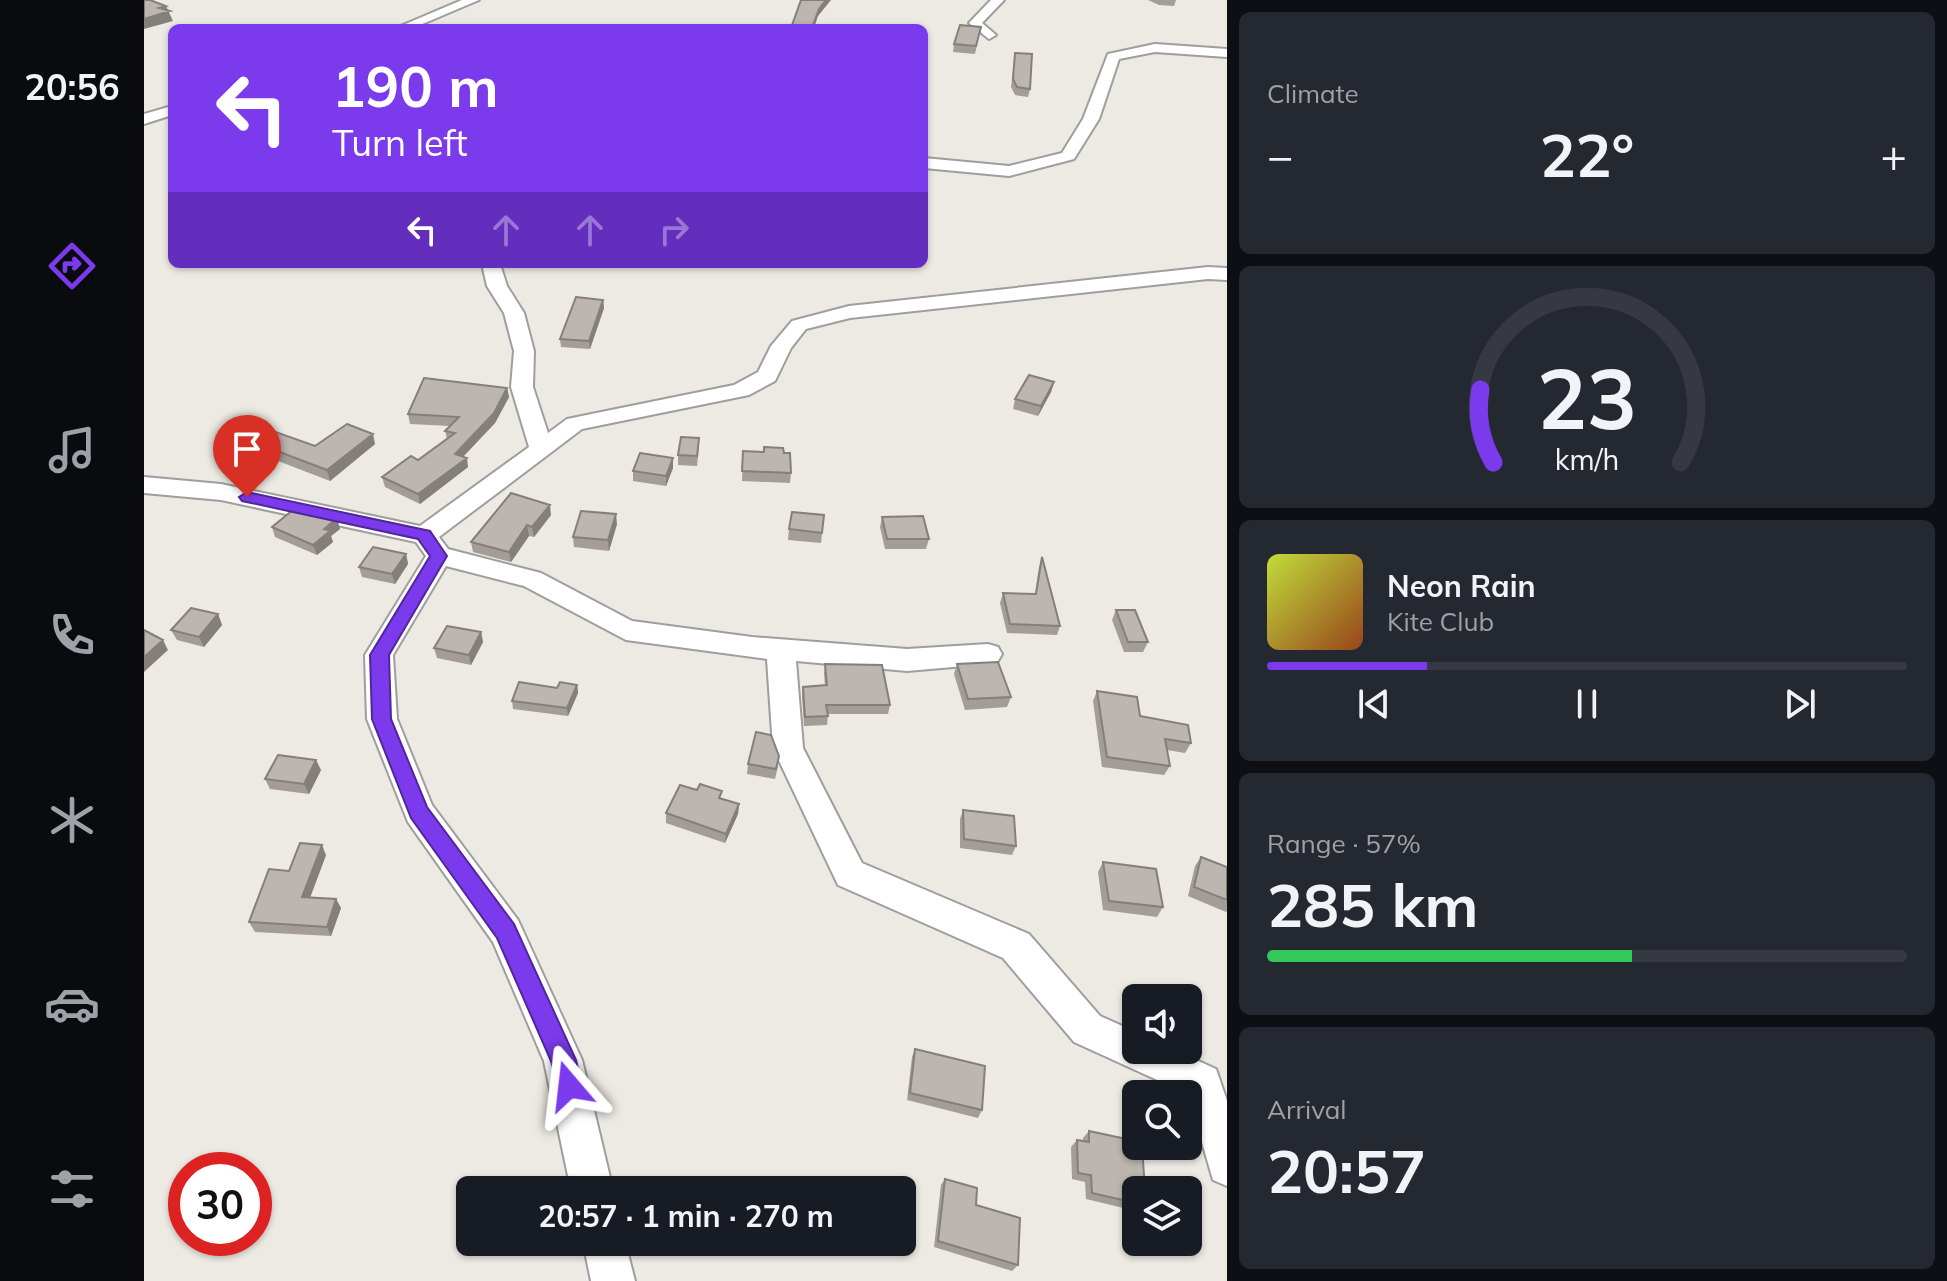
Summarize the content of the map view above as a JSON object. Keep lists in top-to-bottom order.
{
  "page": {
    "tabs": "20:56",
    "tile": [
      "Climate",
      ["Range · 57%", "285 km"],
      ["Arrival", "20:57"]
    ],
    "turn": ["190 m", "Turn left"],
    "heat": ["−", "22°", "+"],
    "song": ["Neon Rain", "Kite Club"],
    "limit": "30",
    "trip": "20:57 · 1 min · 270 m",
    "gauge": ["23", "km/h"]
  }
}
